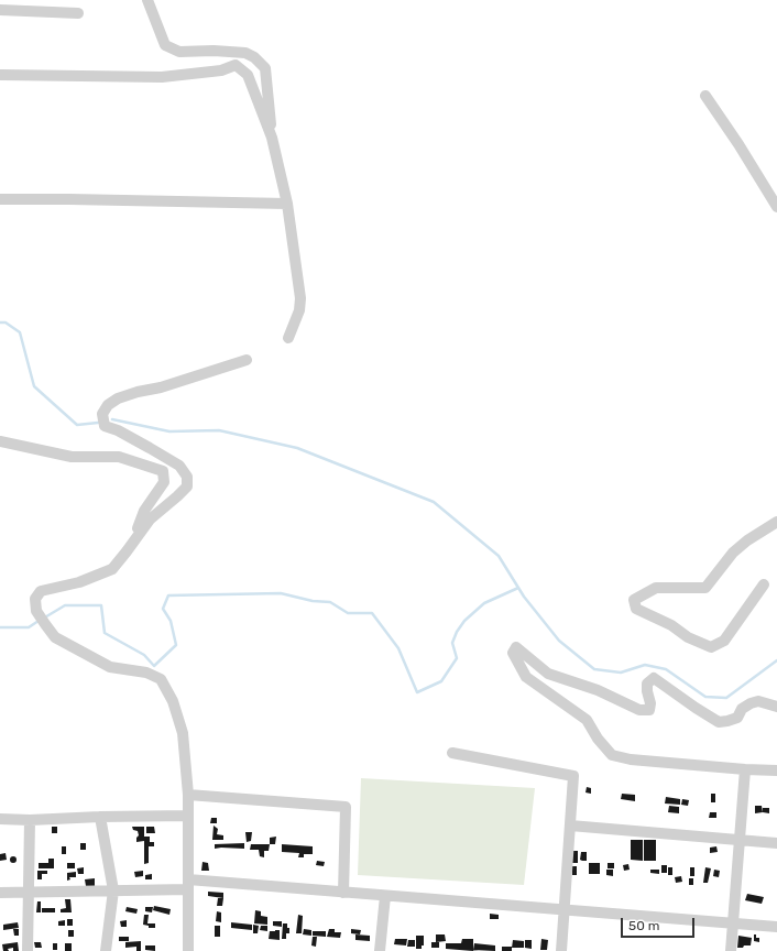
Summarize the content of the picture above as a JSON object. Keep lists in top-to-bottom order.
{
  "scale_bar": "50 m"
}
